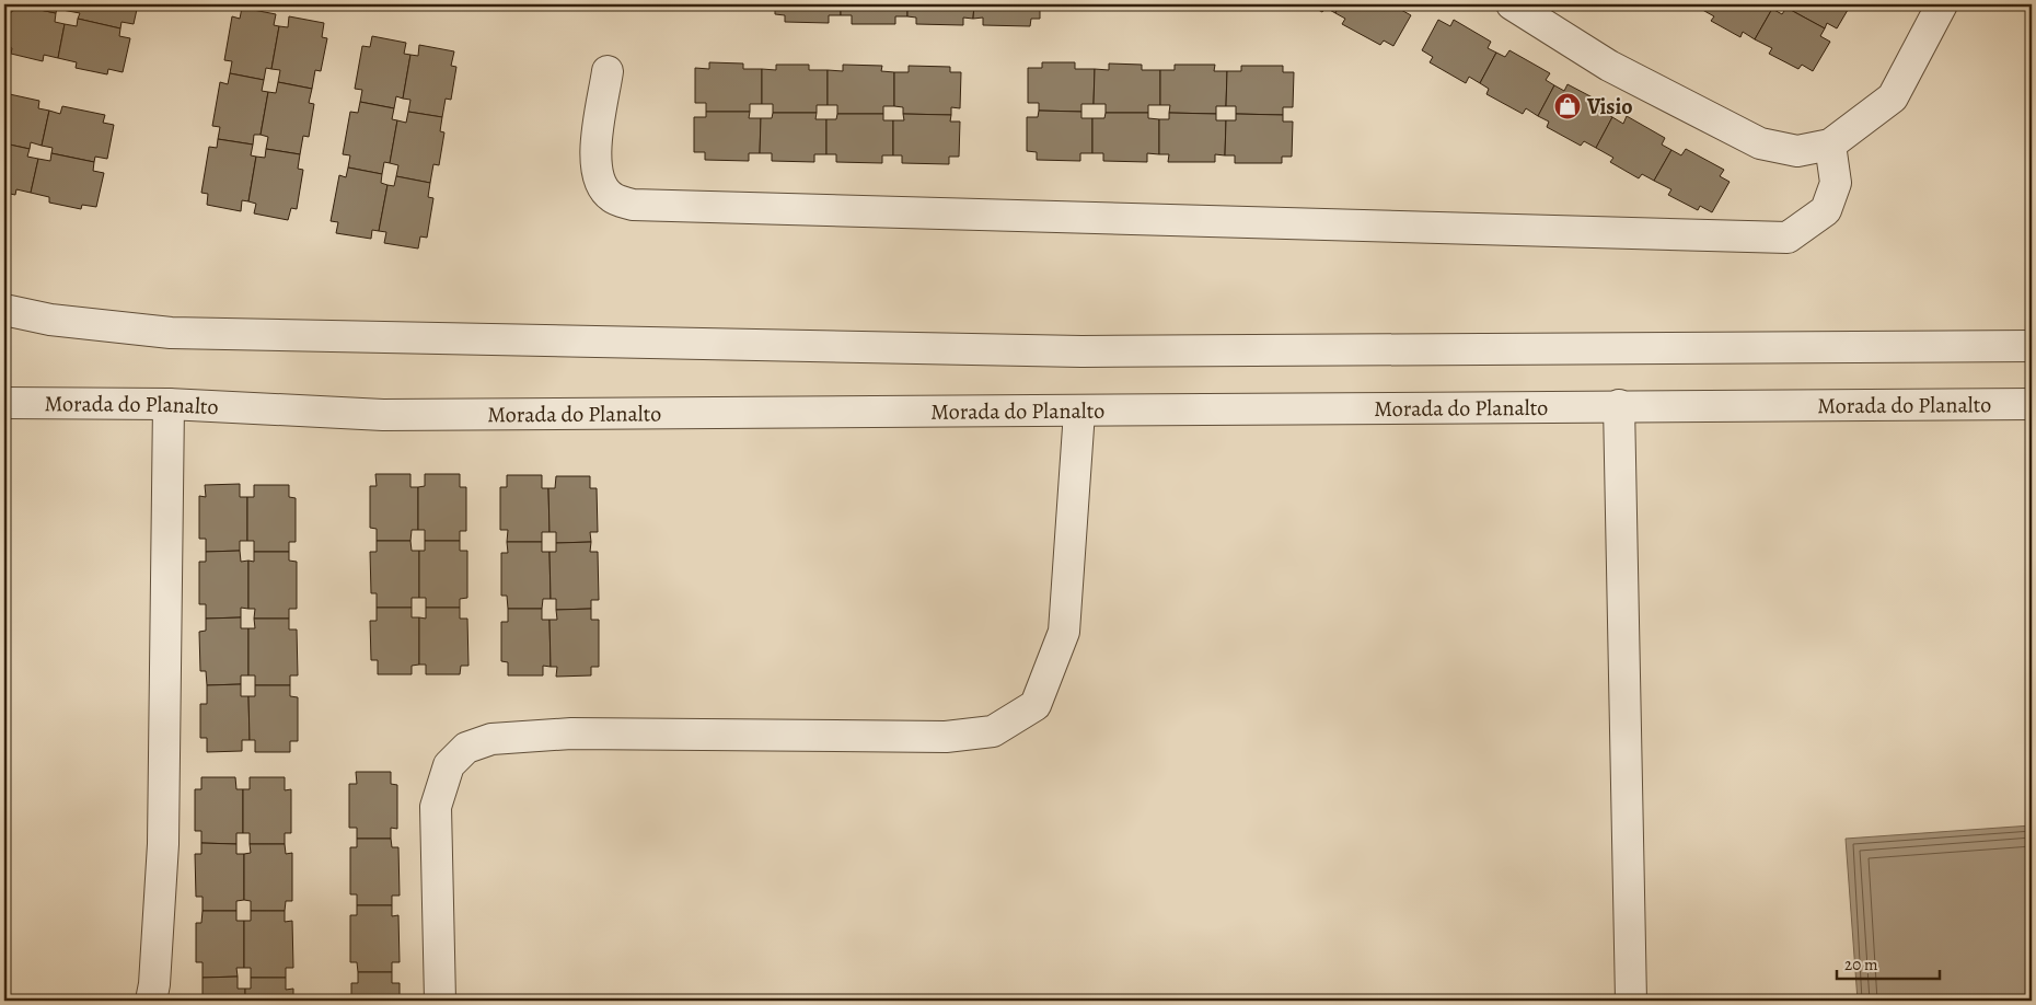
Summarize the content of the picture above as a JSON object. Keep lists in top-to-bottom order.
{
  "streets": {
    "street": ["Morada do Planalto"]
  },
  "places": {
    "shop": ["Visio"]
  },
  "scale_bar": "20 m"
}
